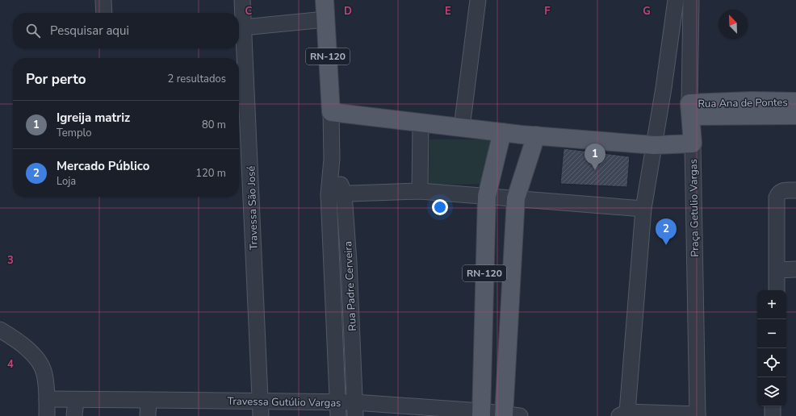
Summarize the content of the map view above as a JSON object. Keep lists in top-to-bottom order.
{
  "streets": {
    "main road": [
      "RN-120",
      "Rua Ana de Pontes",
      "Praça Getulio Vargas",
      "Rua Padre Cerveira"
    ],
    "street": ["Travessa São José", "Travessa Gutúlio Vargas"]
  },
  "crossings": [
    ["RN-120", "Travessa Gutúlio Vargas"],
    ["Rua Ana de Pontes", "Praça Getulio Vargas"],
    ["Travessa São José", "Travessa Gutúlio Vargas"],
    ["Rua Padre Cerveira", "Travessa Gutúlio Vargas"]
  ],
  "north": "top left",
  "page": {
    "search": "Pesquisar aqui",
    "heading": ["Por perto", "2 resultados"],
    "list": [
      {
        "mark": "1",
        "name": "Igreija matriz",
        "note": "Templo",
        "value": "80 m"
      },
      {
        "mark": "2",
        "name": "Mercado Público",
        "note": "Loja",
        "value": "120 m"
      }
    ],
    "pins": ["1", "2"],
    "map_buttons": ["+", "−"]
  },
  "grid": {
    "columns": [
      "C",
      "D",
      "E",
      "F",
      "G"
    ],
    "rows": ["3", "4"]
  }
}
